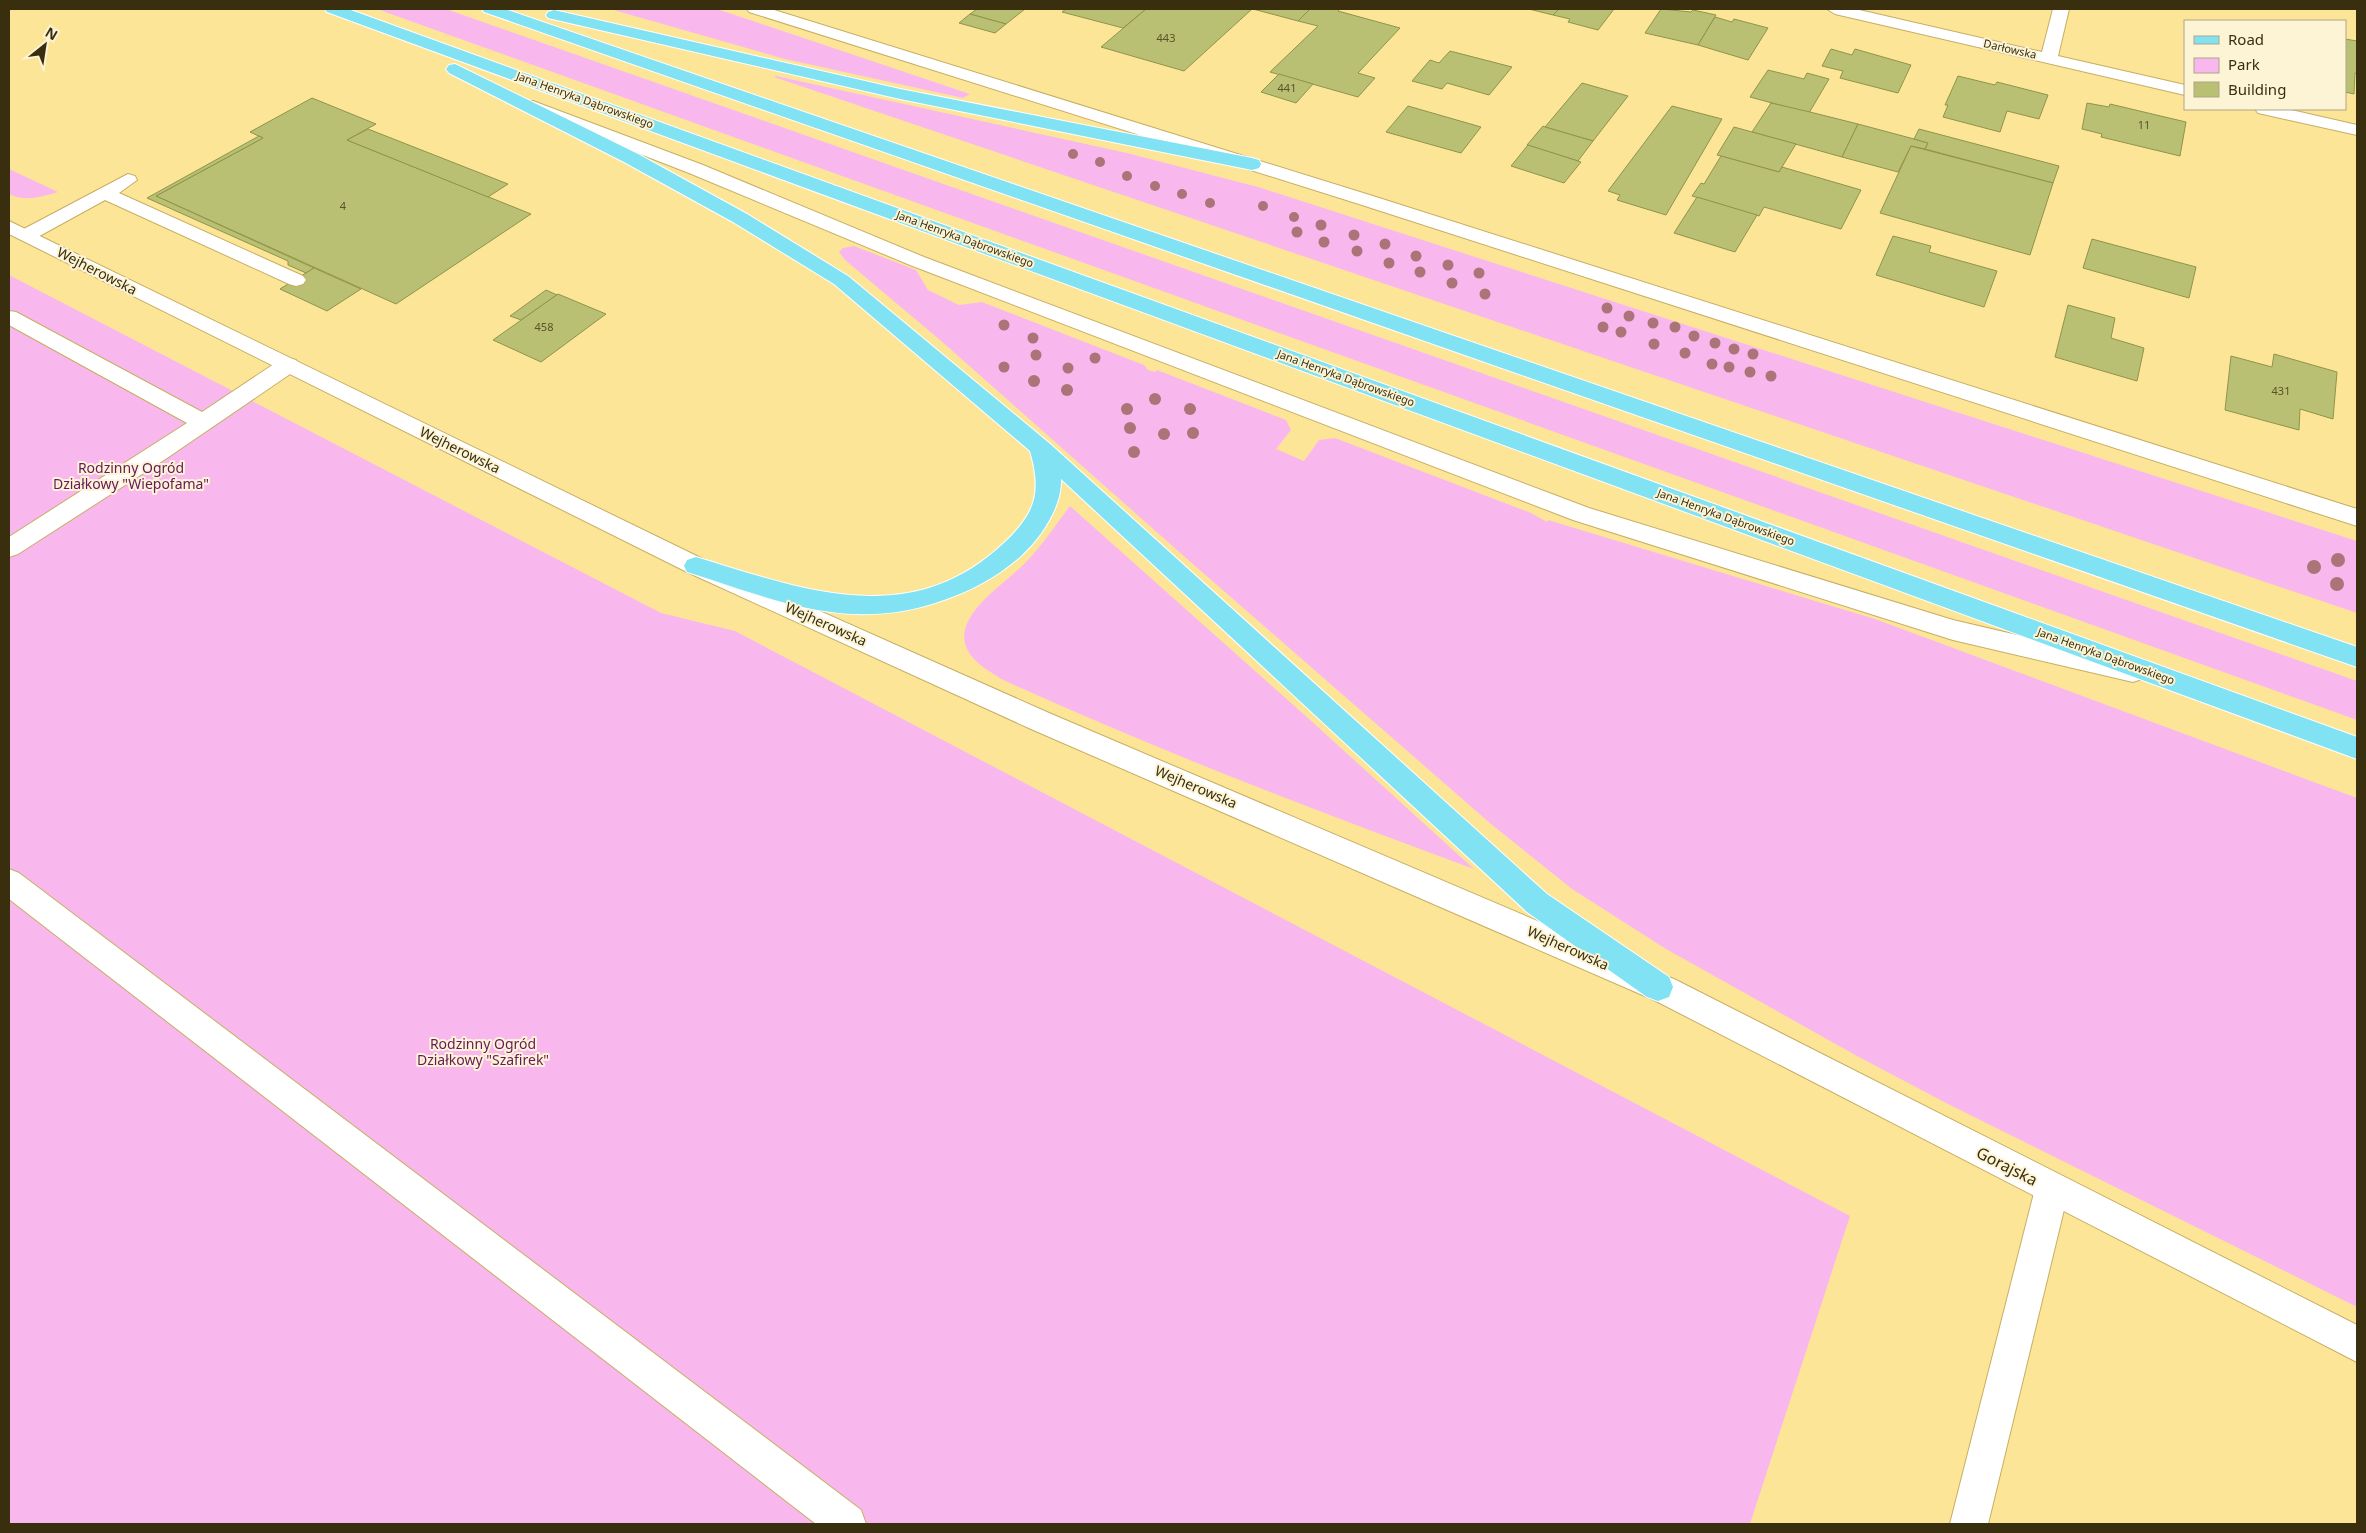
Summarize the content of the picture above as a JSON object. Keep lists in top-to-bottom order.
{
  "streets": {
    "main road": ["Jana Henryka Dąbrowskiego"],
    "street": ["Darłowska", "Wejherowska", "Gorajska"]
  },
  "crossings": [
    ["Wejherowska", "Gorajska"]
  ],
  "parks": ["Rodzinny Ogród Działkowy \"Wiepofama\"", "Rodzinny Ogród Działkowy \"Szafirek\""],
  "house_numbers": [
    "443",
    "441",
    "11",
    "4",
    "458",
    "431"
  ],
  "legend": ["Road", "Park", "Building"],
  "north": "top right"
}
